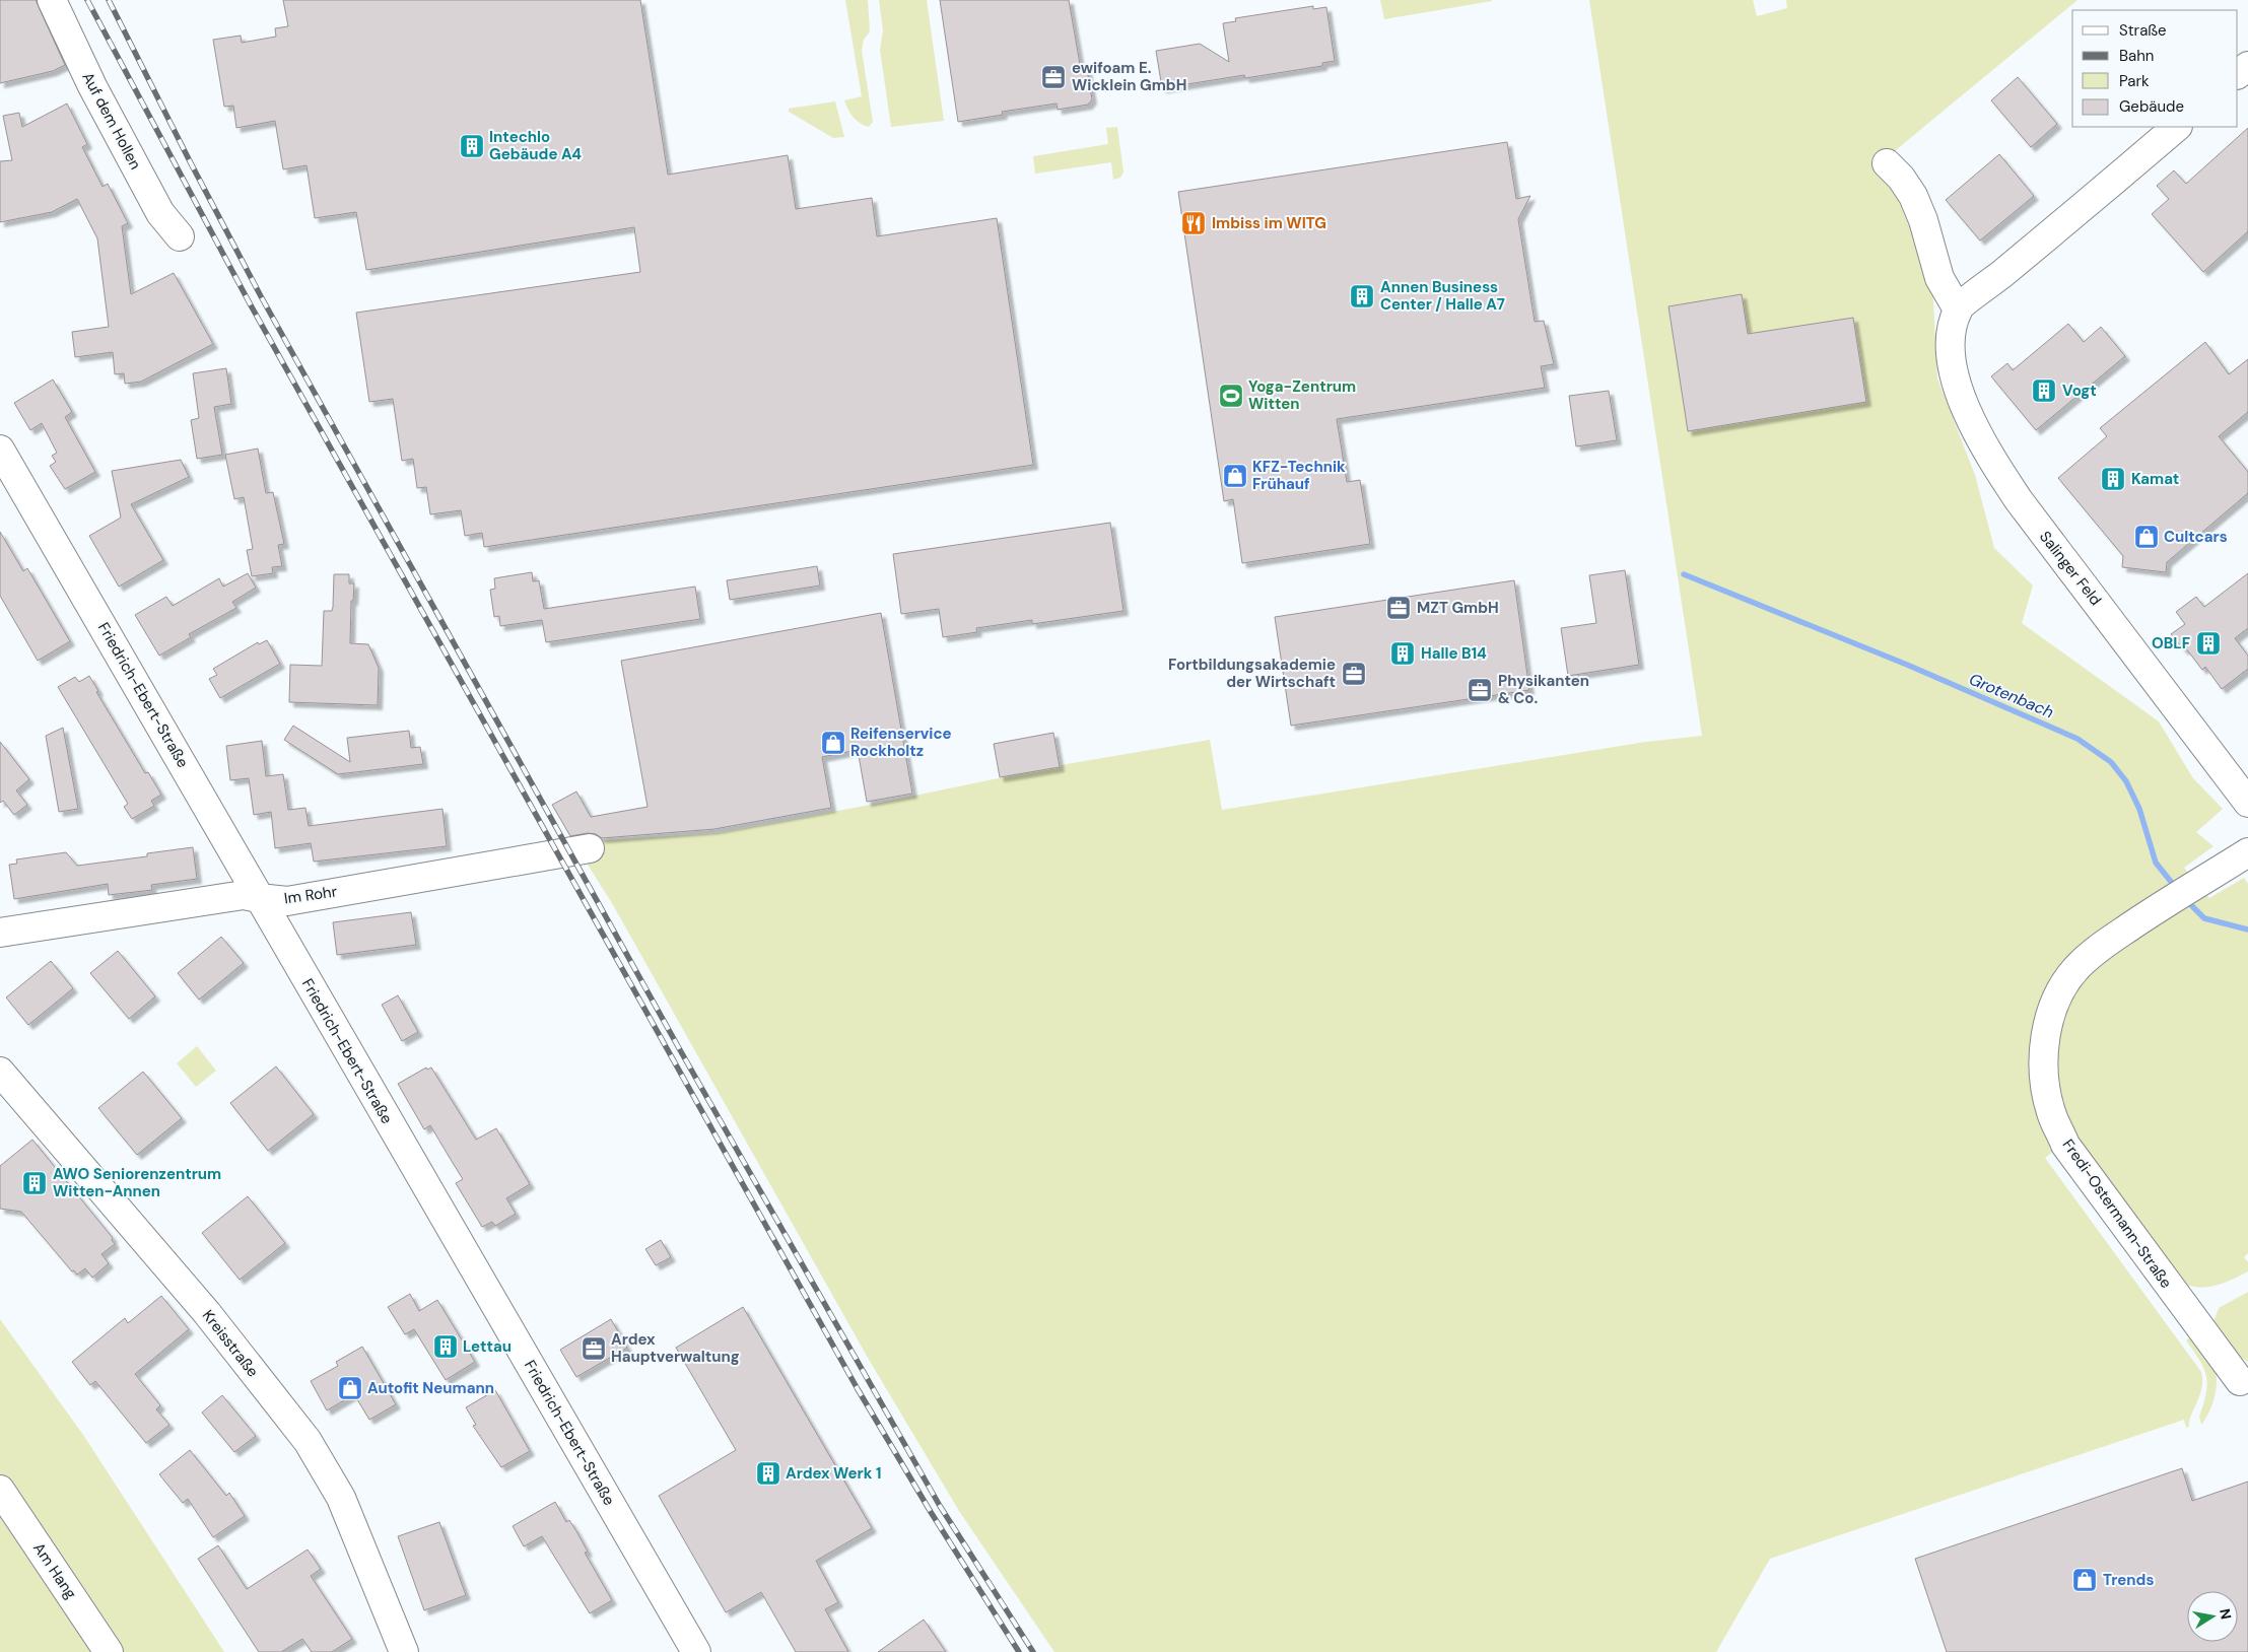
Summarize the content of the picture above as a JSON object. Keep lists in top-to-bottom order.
{
  "streets": {
    "street": [
      "Auf dem Hollen",
      "Salinger Feld",
      "Friedrich-Ebert-Straße",
      "Im Rohr",
      "Fredi-Ostermann-Straße",
      "Kreisstraße",
      "Am Hang"
    ]
  },
  "crossings": [
    ["Friedrich-Ebert-Straße", "Im Rohr"]
  ],
  "water": ["Grotenbach"],
  "places": {
    "office": [
      "ewifoam E. Wicklein GmbH",
      "MZT GmbH",
      "Fortbildungsakademie der Wirtschaft",
      "Physikanten & Co.",
      "Ardex Hauptverwaltung"
    ],
    "building": [
      "Intechlo Gebäude A4",
      "Annen Business Center / Halle A7",
      "Vogt",
      "Kamat",
      "OBLF",
      "Halle B14",
      "AWO Seniorenzentrum Witten-Annen",
      "Lettau",
      "Ardex Werk 1"
    ],
    "restaurant": ["Imbiss im WITG"],
    "sports": ["Yoga-Zentrum Witten"],
    "shop": [
      "KFZ-Technik Frühauf",
      "Cultcars",
      "Reifenservice Rockholtz",
      "Autofit Neumann",
      "Trends"
    ]
  },
  "legend": [
    "Straße",
    "Bahn",
    "Park",
    "Gebäude"
  ],
  "north": "right"
}
